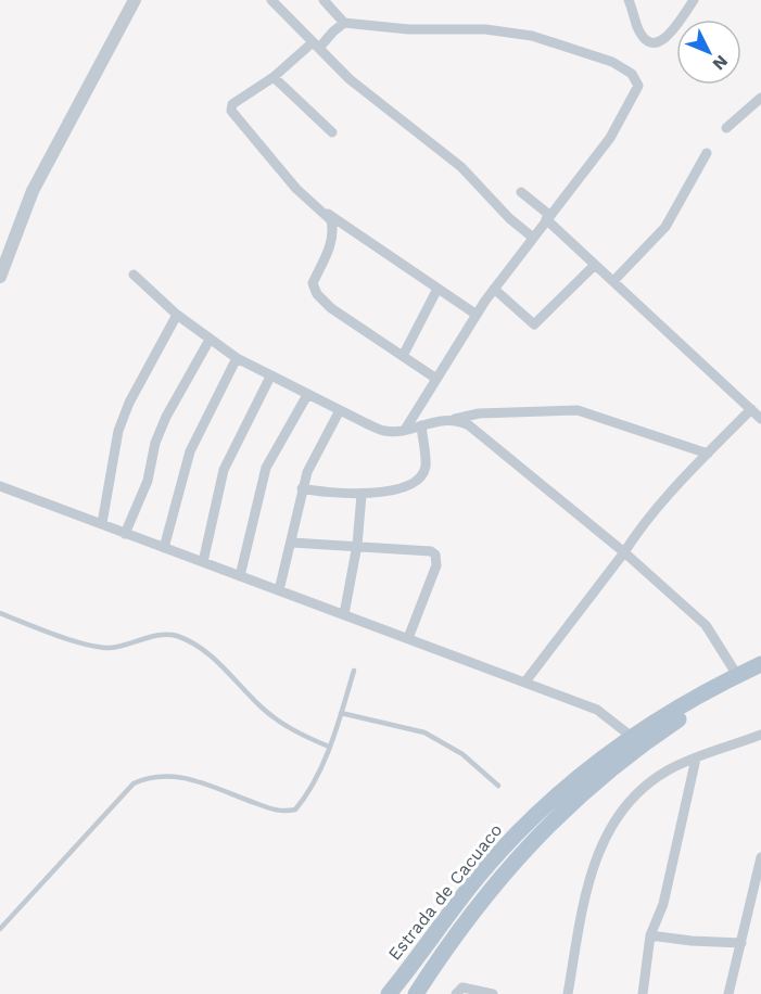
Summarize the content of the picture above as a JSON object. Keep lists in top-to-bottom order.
{
  "streets": {
    "main road": ["Estrada de Cacuaco"]
  },
  "north": "bottom right"
}
